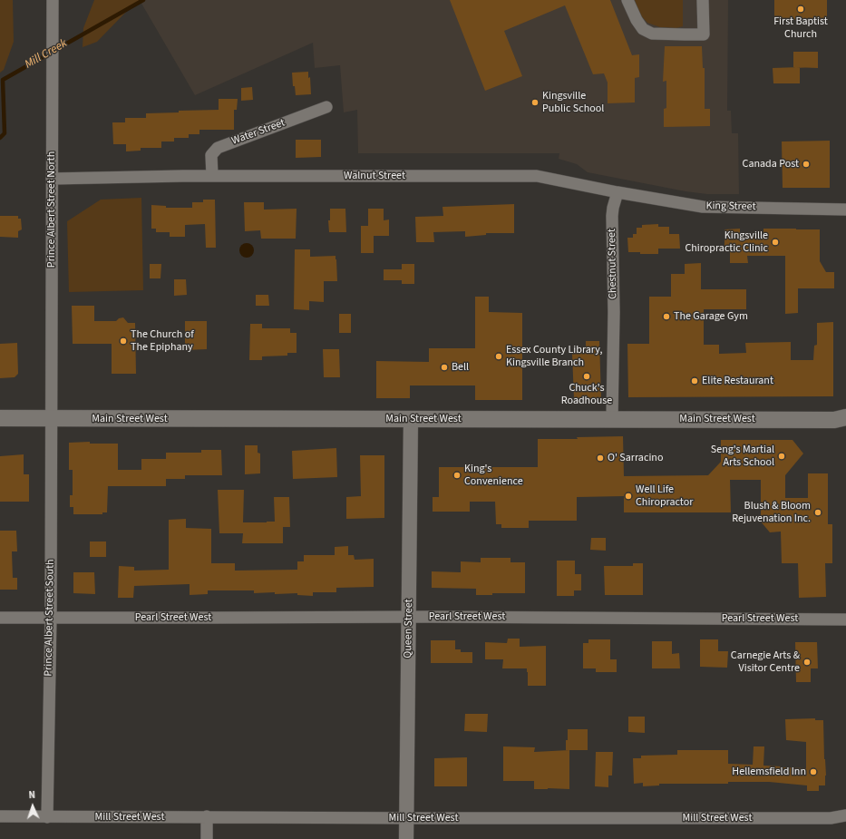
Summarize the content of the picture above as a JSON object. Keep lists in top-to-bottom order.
{
  "streets": {
    "main road": ["Main Street West"],
    "street": [
      "Water Street",
      "Walnut Street",
      "King Street",
      "Prince Albert Street North",
      "Chestnut Street",
      "Pearl Street West",
      "Prince Albert Street South",
      "Queen Street",
      "Mill Street West"
    ]
  },
  "crossings": [
    ["Water Street", "Walnut Street"],
    ["Walnut Street", "King Street"],
    ["Walnut Street", "Prince Albert Street North"],
    ["Walnut Street", "Chestnut Street"],
    ["King Street", "Chestnut Street"],
    ["Prince Albert Street North", "Main Street West"],
    ["Prince Albert Street North", "Prince Albert Street South"],
    ["Chestnut Street", "Main Street West"],
    ["Main Street West", "Prince Albert Street South"],
    ["Main Street West", "Queen Street"],
    ["Pearl Street West", "Prince Albert Street South"],
    ["Pearl Street West", "Queen Street"],
    ["Prince Albert Street South", "Mill Street West"],
    ["Queen Street", "Mill Street West"]
  ],
  "water": ["Mill Creek"],
  "places": [
    "First Baptist Church",
    "Kingsville Public School",
    "Canada Post",
    "Kingsville Chiropractic Clinic",
    "The Garage Gym",
    "The Church of The Epiphany",
    "Essex County Library, Kingsville Branch",
    "Bell",
    "Chuck's Roadhouse",
    "Elite Restaurant",
    "Seng's Martial Arts School",
    "O' Sarracino",
    "King's Convenience",
    "Well Life Chiropractor",
    "Blush & Bloom Rejuvenation Inc.",
    "Carnegie Arts & Visitor Centre",
    "Hellemsfield Inn"
  ],
  "north": "top"
}
